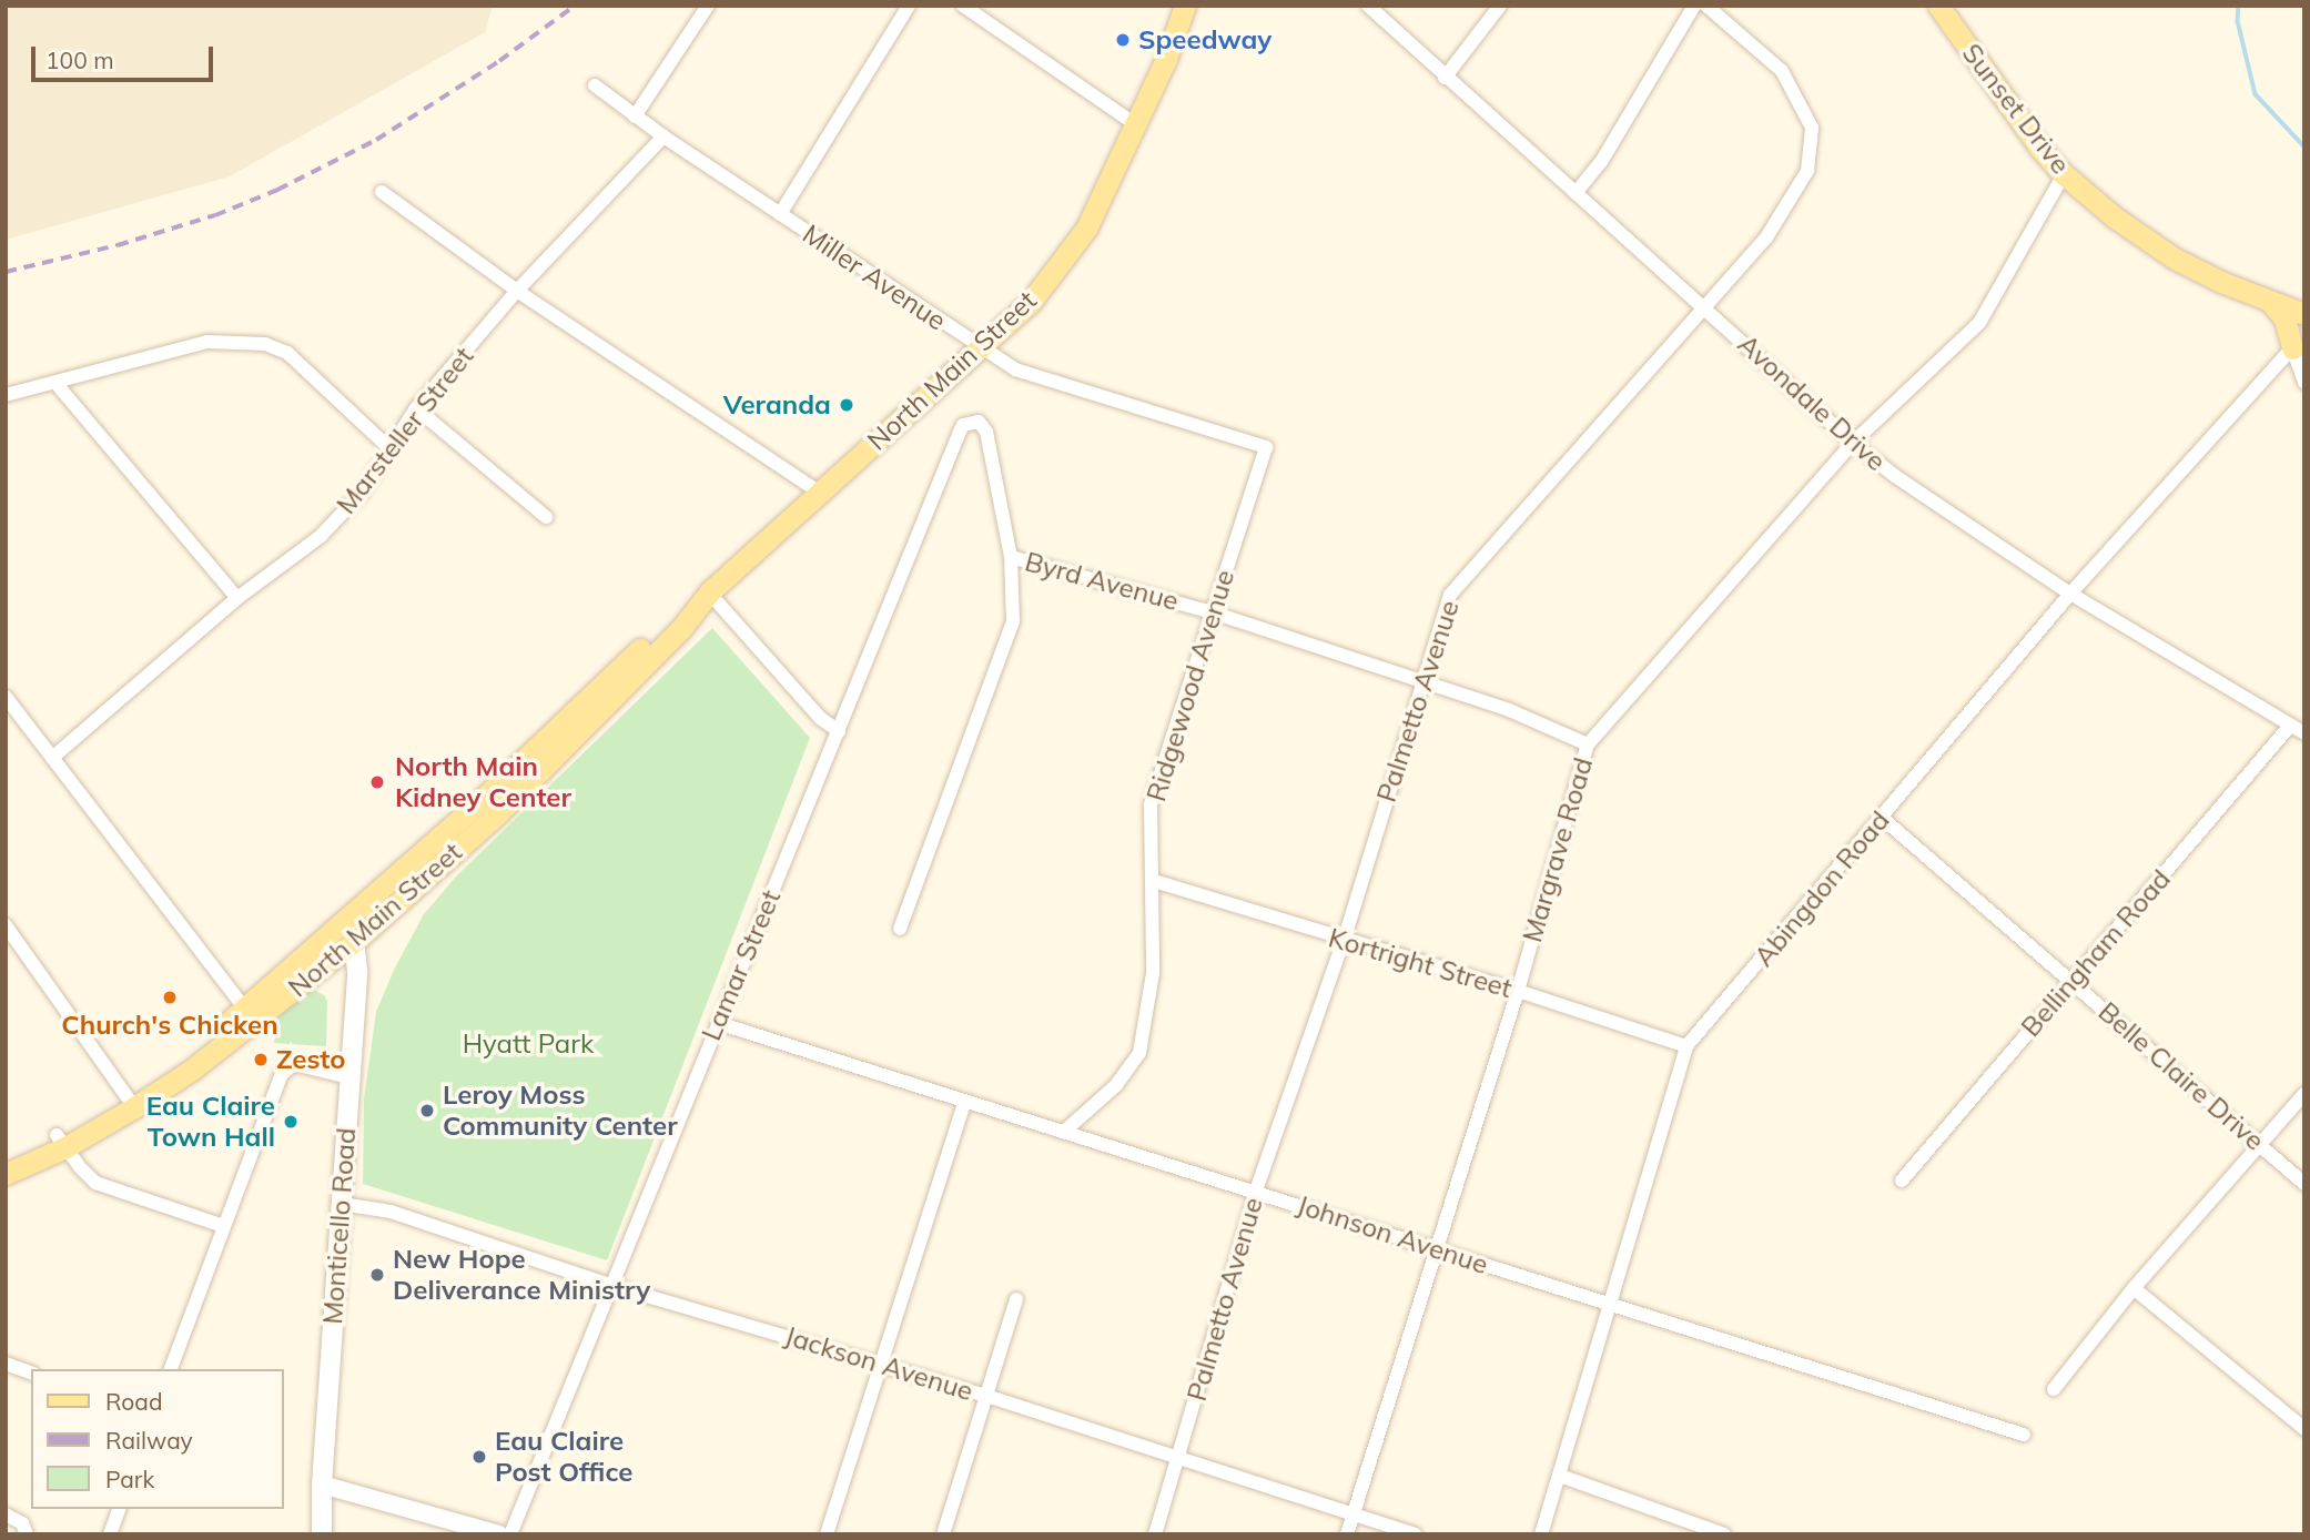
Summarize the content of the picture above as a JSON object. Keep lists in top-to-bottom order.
{
  "streets": {
    "main road": ["Sunset Drive", "North Main Street", "Monticello Road"],
    "street": [
      "Miller Avenue",
      "Avondale Drive",
      "Marsteller Street",
      "Byrd Avenue",
      "Ridgewood Avenue",
      "Palmetto Avenue",
      "Margrave Road",
      "Abingdon Road",
      "Bellingham Road",
      "Kortright Street",
      "Lamar Street",
      "Belle Claire Drive",
      "Johnson Avenue",
      "Jackson Avenue"
    ]
  },
  "crossings": [
    ["Sunset Drive", "Margrave Road"],
    ["Miller Avenue", "North Main Street"],
    ["Miller Avenue", "Marsteller Street"],
    ["Miller Avenue", "Ridgewood Avenue"],
    ["North Main Street", "Monticello Road"],
    ["Avondale Drive", "Palmetto Avenue"],
    ["Avondale Drive", "Margrave Road"],
    ["Avondale Drive", "Abingdon Road"],
    ["Avondale Drive", "Bellingham Road"],
    ["Byrd Avenue", "Ridgewood Avenue"],
    ["Byrd Avenue", "Palmetto Avenue"],
    ["Byrd Avenue", "Margrave Road"],
    ["Byrd Avenue", "Lamar Street"],
    ["Ridgewood Avenue", "Kortright Street"],
    ["Ridgewood Avenue", "Johnson Avenue"],
    ["Palmetto Avenue", "Kortright Street"],
    ["Palmetto Avenue", "Johnson Avenue"],
    ["Palmetto Avenue", "Jackson Avenue"],
    ["Margrave Road", "Kortright Street"],
    ["Margrave Road", "Johnson Avenue"],
    ["Margrave Road", "Jackson Avenue"],
    ["Abingdon Road", "Kortright Street"],
    ["Abingdon Road", "Belle Claire Drive"],
    ["Abingdon Road", "Johnson Avenue"],
    ["Bellingham Road", "Belle Claire Drive"],
    ["Lamar Street", "Johnson Avenue"],
    ["Lamar Street", "Jackson Avenue"],
    ["Monticello Road", "Jackson Avenue"]
  ],
  "parks": ["Hyatt Park"],
  "places": [
    "Speedway",
    "Veranda",
    "North Main Kidney Center",
    "Church's Chicken",
    "Zesto",
    "Leroy Moss Community Center",
    "Eau Claire Town Hall",
    "New Hope Deliverance Ministry",
    "Eau Claire Post Office"
  ],
  "legend": ["Road", "Railway", "Park"],
  "scale_bar": "100 m"
}
